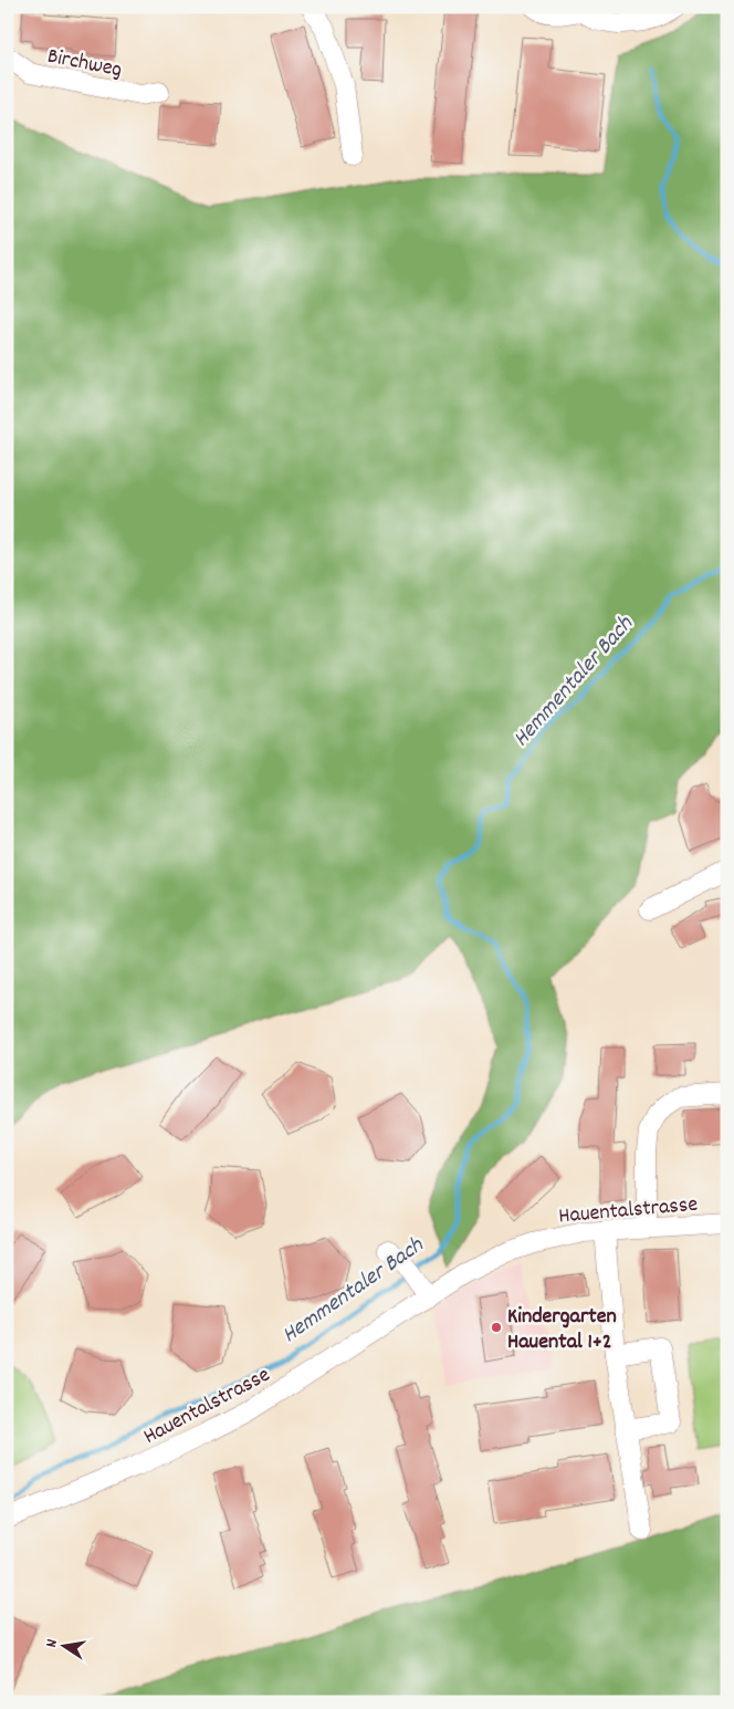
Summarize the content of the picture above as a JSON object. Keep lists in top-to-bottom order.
{
  "streets": {
    "street": ["Birchweg", "Hauentalstrasse"]
  },
  "water": ["Hemmentaler Bach"],
  "places": ["Kindergarten Hauental 1+2"],
  "north": "left"
}
